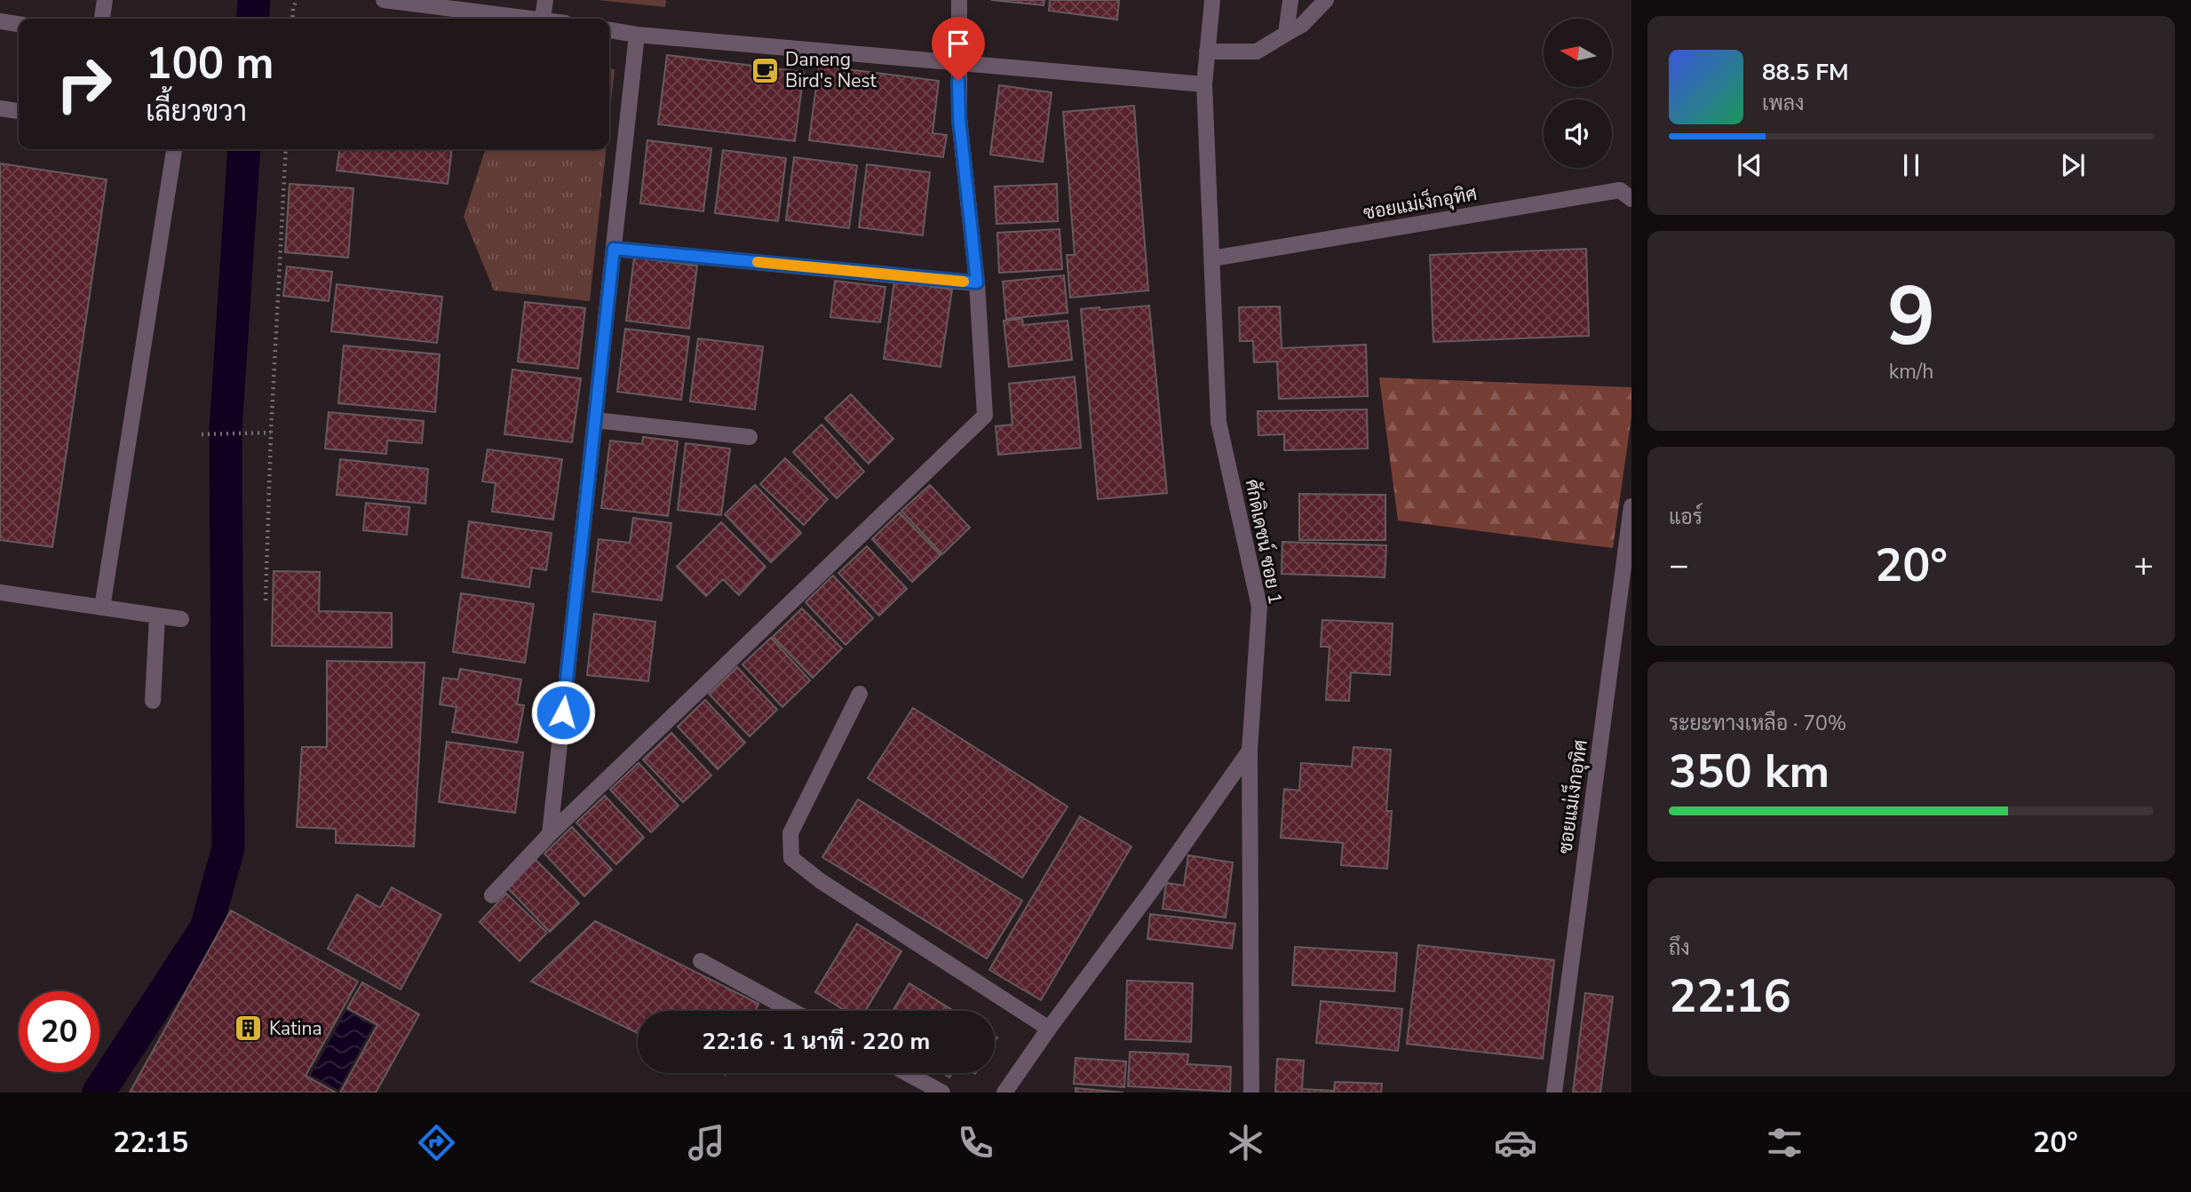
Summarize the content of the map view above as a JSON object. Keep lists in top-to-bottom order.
{
  "streets": {
    "street": ["ซอยแม่เง็กอุทิศ", "ศักดิเดชน์ ซอย 1"]
  },
  "crossings": [
    ["ซอยแม่เง็กอุทิศ", "ศักดิเดชน์ ซอย 1"]
  ],
  "places": {
    "cafe": ["Daneng Bird's Nest"],
    "building": ["Katina"]
  },
  "north": "left",
  "page": {
    "turn": ["100 m", "เลี้ยวขวา"],
    "song": ["88.5 FM", "เพลง"],
    "tile": [
      ["9", "km/h"],
      "แอร์",
      ["ระยะทางเหลือ · 70%", "350 km"],
      ["ถึง", "22:16"]
    ],
    "heat": ["−", "20°", "+"],
    "limit": "20",
    "trip": "22:16 · 1 นาที · 220 m",
    "tabs": ["22:15", "20°"]
  }
}
